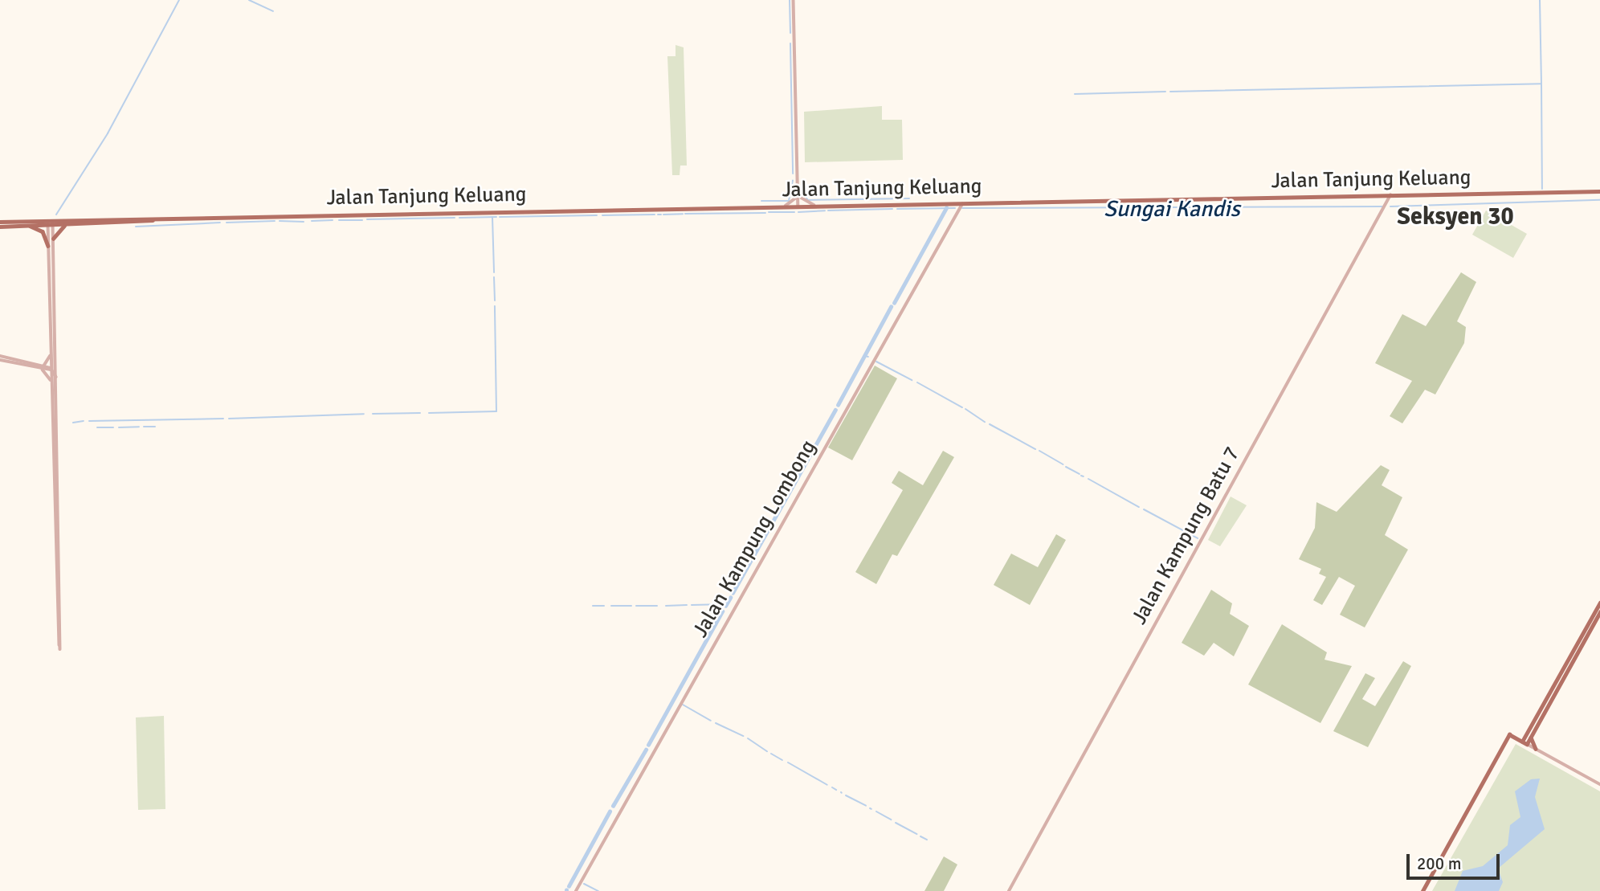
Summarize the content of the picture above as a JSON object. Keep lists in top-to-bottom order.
{
  "streets": {
    "main road": ["Jalan Tanjung Keluang"],
    "street": ["Jalan Kampung Batu 7", "Jalan Kampung Lombong"]
  },
  "crossings": [
    ["Jalan Tanjung Keluang", "Jalan Kampung Batu 7"],
    ["Jalan Tanjung Keluang", "Jalan Kampung Lombong"]
  ],
  "districts": ["Seksyen 30"],
  "water": ["Sungai Kandis"],
  "scale_bar": "200 m"
}
